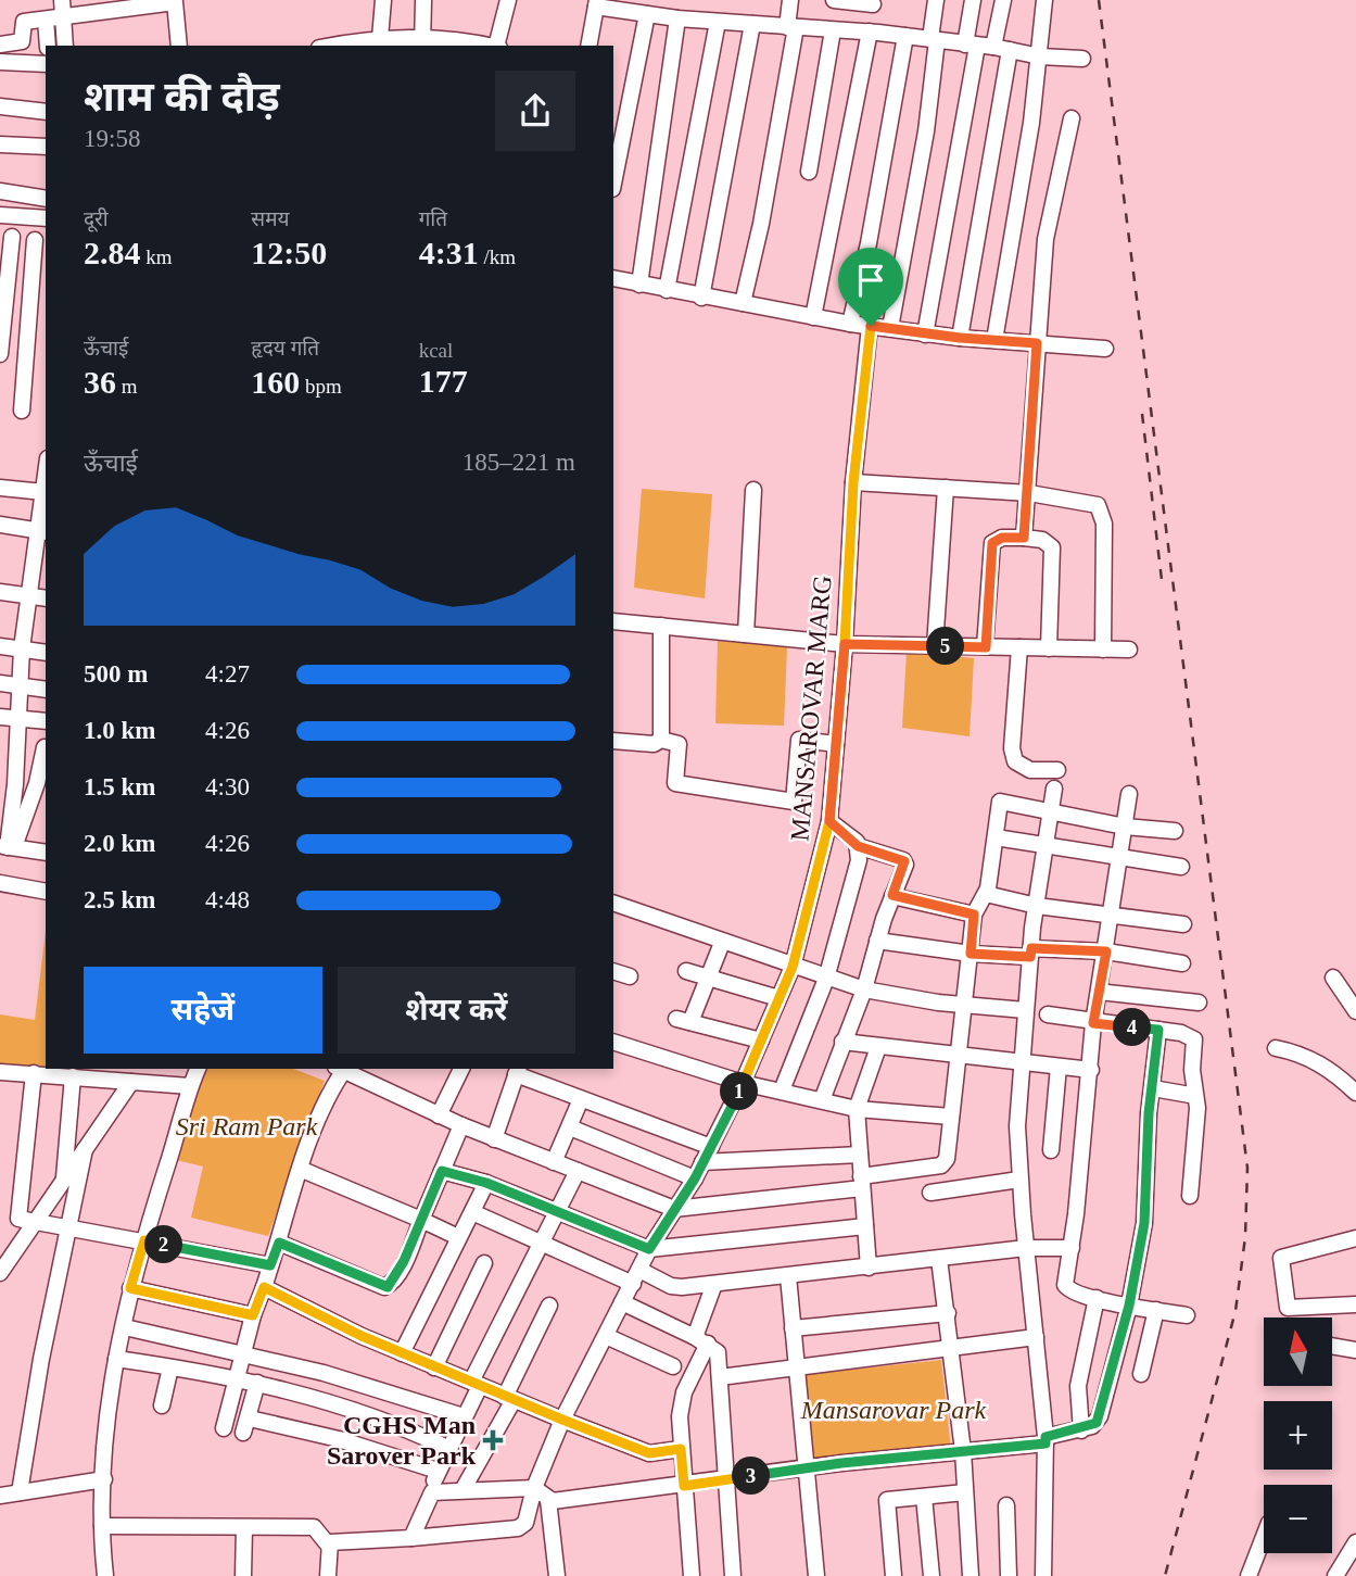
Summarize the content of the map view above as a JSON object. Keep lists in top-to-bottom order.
{
  "streets": {
    "street": ["MANSAROVAR MARG"]
  },
  "parks": ["Sri Ram Park", "Mansarovar Park"],
  "places": {
    "health": ["CGHS Man Sarover Park"]
  },
  "north": "top",
  "page": {
    "heading": ["शाम की दौड़", "19:58"],
    "stats": [
      ["दूरी", "2.84 km"],
      ["समय", "12:50"],
      ["गति", "4:31 /km"],
      ["ऊँचाई", "36 m"],
      ["हृदय गति", "160 bpm"],
      ["kcal", "177"]
    ],
    "chart": ["ऊँचाई", "185–221 m"],
    "pins": [
      "5",
      "4",
      "1",
      "2",
      "3"
    ],
    "list": [
      {
        "name": "500 m",
        "note": "4:27"
      },
      {
        "name": "1.0 km",
        "note": "4:26"
      },
      {
        "name": "1.5 km",
        "note": "4:30"
      },
      {
        "name": "2.0 km",
        "note": "4:26"
      },
      {
        "name": "2.5 km",
        "note": "4:48"
      }
    ],
    "buttons": ["सहेजें", "शेयर करें"],
    "map_buttons": ["+", "−"]
  }
}
